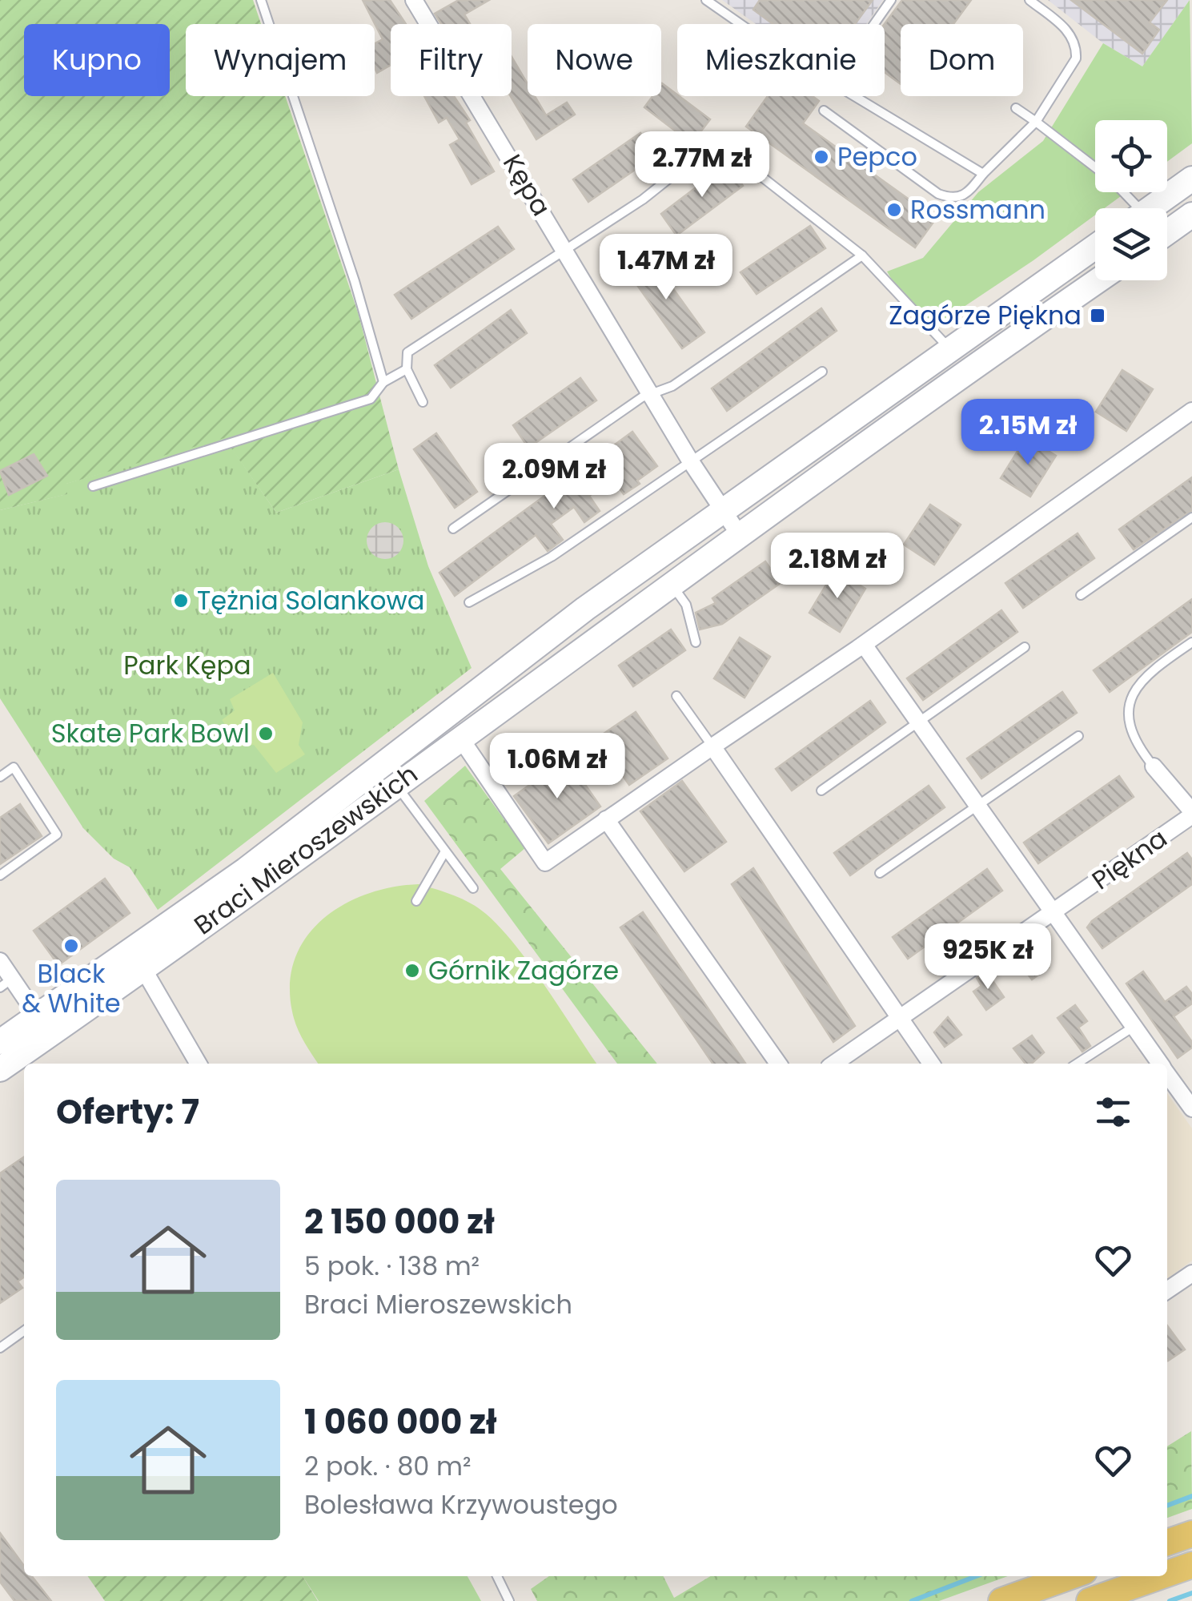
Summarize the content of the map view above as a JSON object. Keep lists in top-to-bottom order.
{
  "streets": {
    "main road": ["Braci Mieroszewskich"],
    "street": ["Kępa", "Piękna"]
  },
  "crossings": [
    ["Kępa", "Braci Mieroszewskich"]
  ],
  "parks": ["Park Kępa"],
  "places": {
    "other": [
      "Pepco",
      "Rossmann",
      "Tężnia Solankowa",
      "Skate Park Bowl",
      "Black & White",
      "Górnik Zagórze"
    ],
    "transit": ["Zagórze Piękna"]
  },
  "page": {
    "chip": [
      "Kupno",
      "Wynajem",
      "Filtry",
      "Nowe",
      "Mieszkanie",
      "Dom"
    ],
    "price": [
      "2.77M zł",
      "1.47M zł",
      "2.15M zł",
      "2.09M zł",
      "2.18M zł",
      "1.06M zł",
      "925K zł"
    ],
    "heading": "Oferty: 7",
    "list": [
      {
        "name": "2 150 000 zł",
        "note": "5 pok. · 138 m² · Braci Mieroszewskich"
      },
      {
        "name": "1 060 000 zł",
        "note": "2 pok. · 80 m² · Bolesława Krzywoustego"
      }
    ]
  }
}
